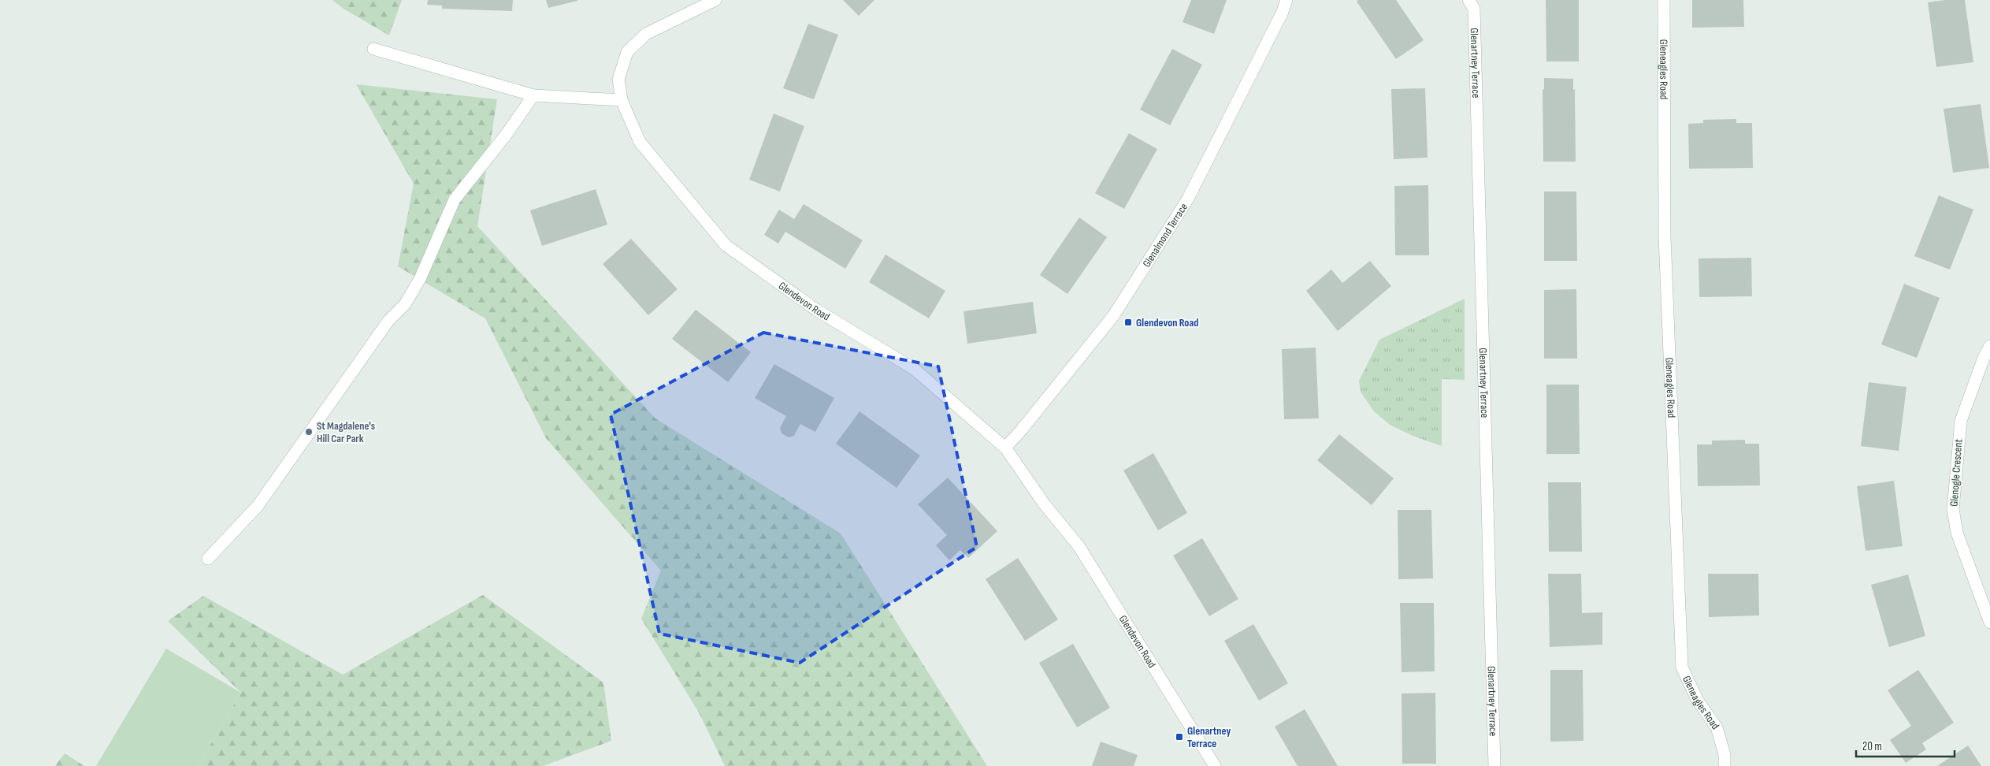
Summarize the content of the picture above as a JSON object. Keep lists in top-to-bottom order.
{
  "streets": {
    "street": [
      "Glenartney Terrace",
      "Gleneagles Road",
      "Glenalmond Terrace",
      "Glendevon Road",
      "Glenogle Crescent"
    ]
  },
  "crossings": [
    ["Glenalmond Terrace", "Glendevon Road"]
  ],
  "places": {
    "transit": ["Glendevon Road", "Glenartney Terrace"],
    "other": ["St Magdalene's Hill Car Park"]
  },
  "scale_bar": "20 m"
}
